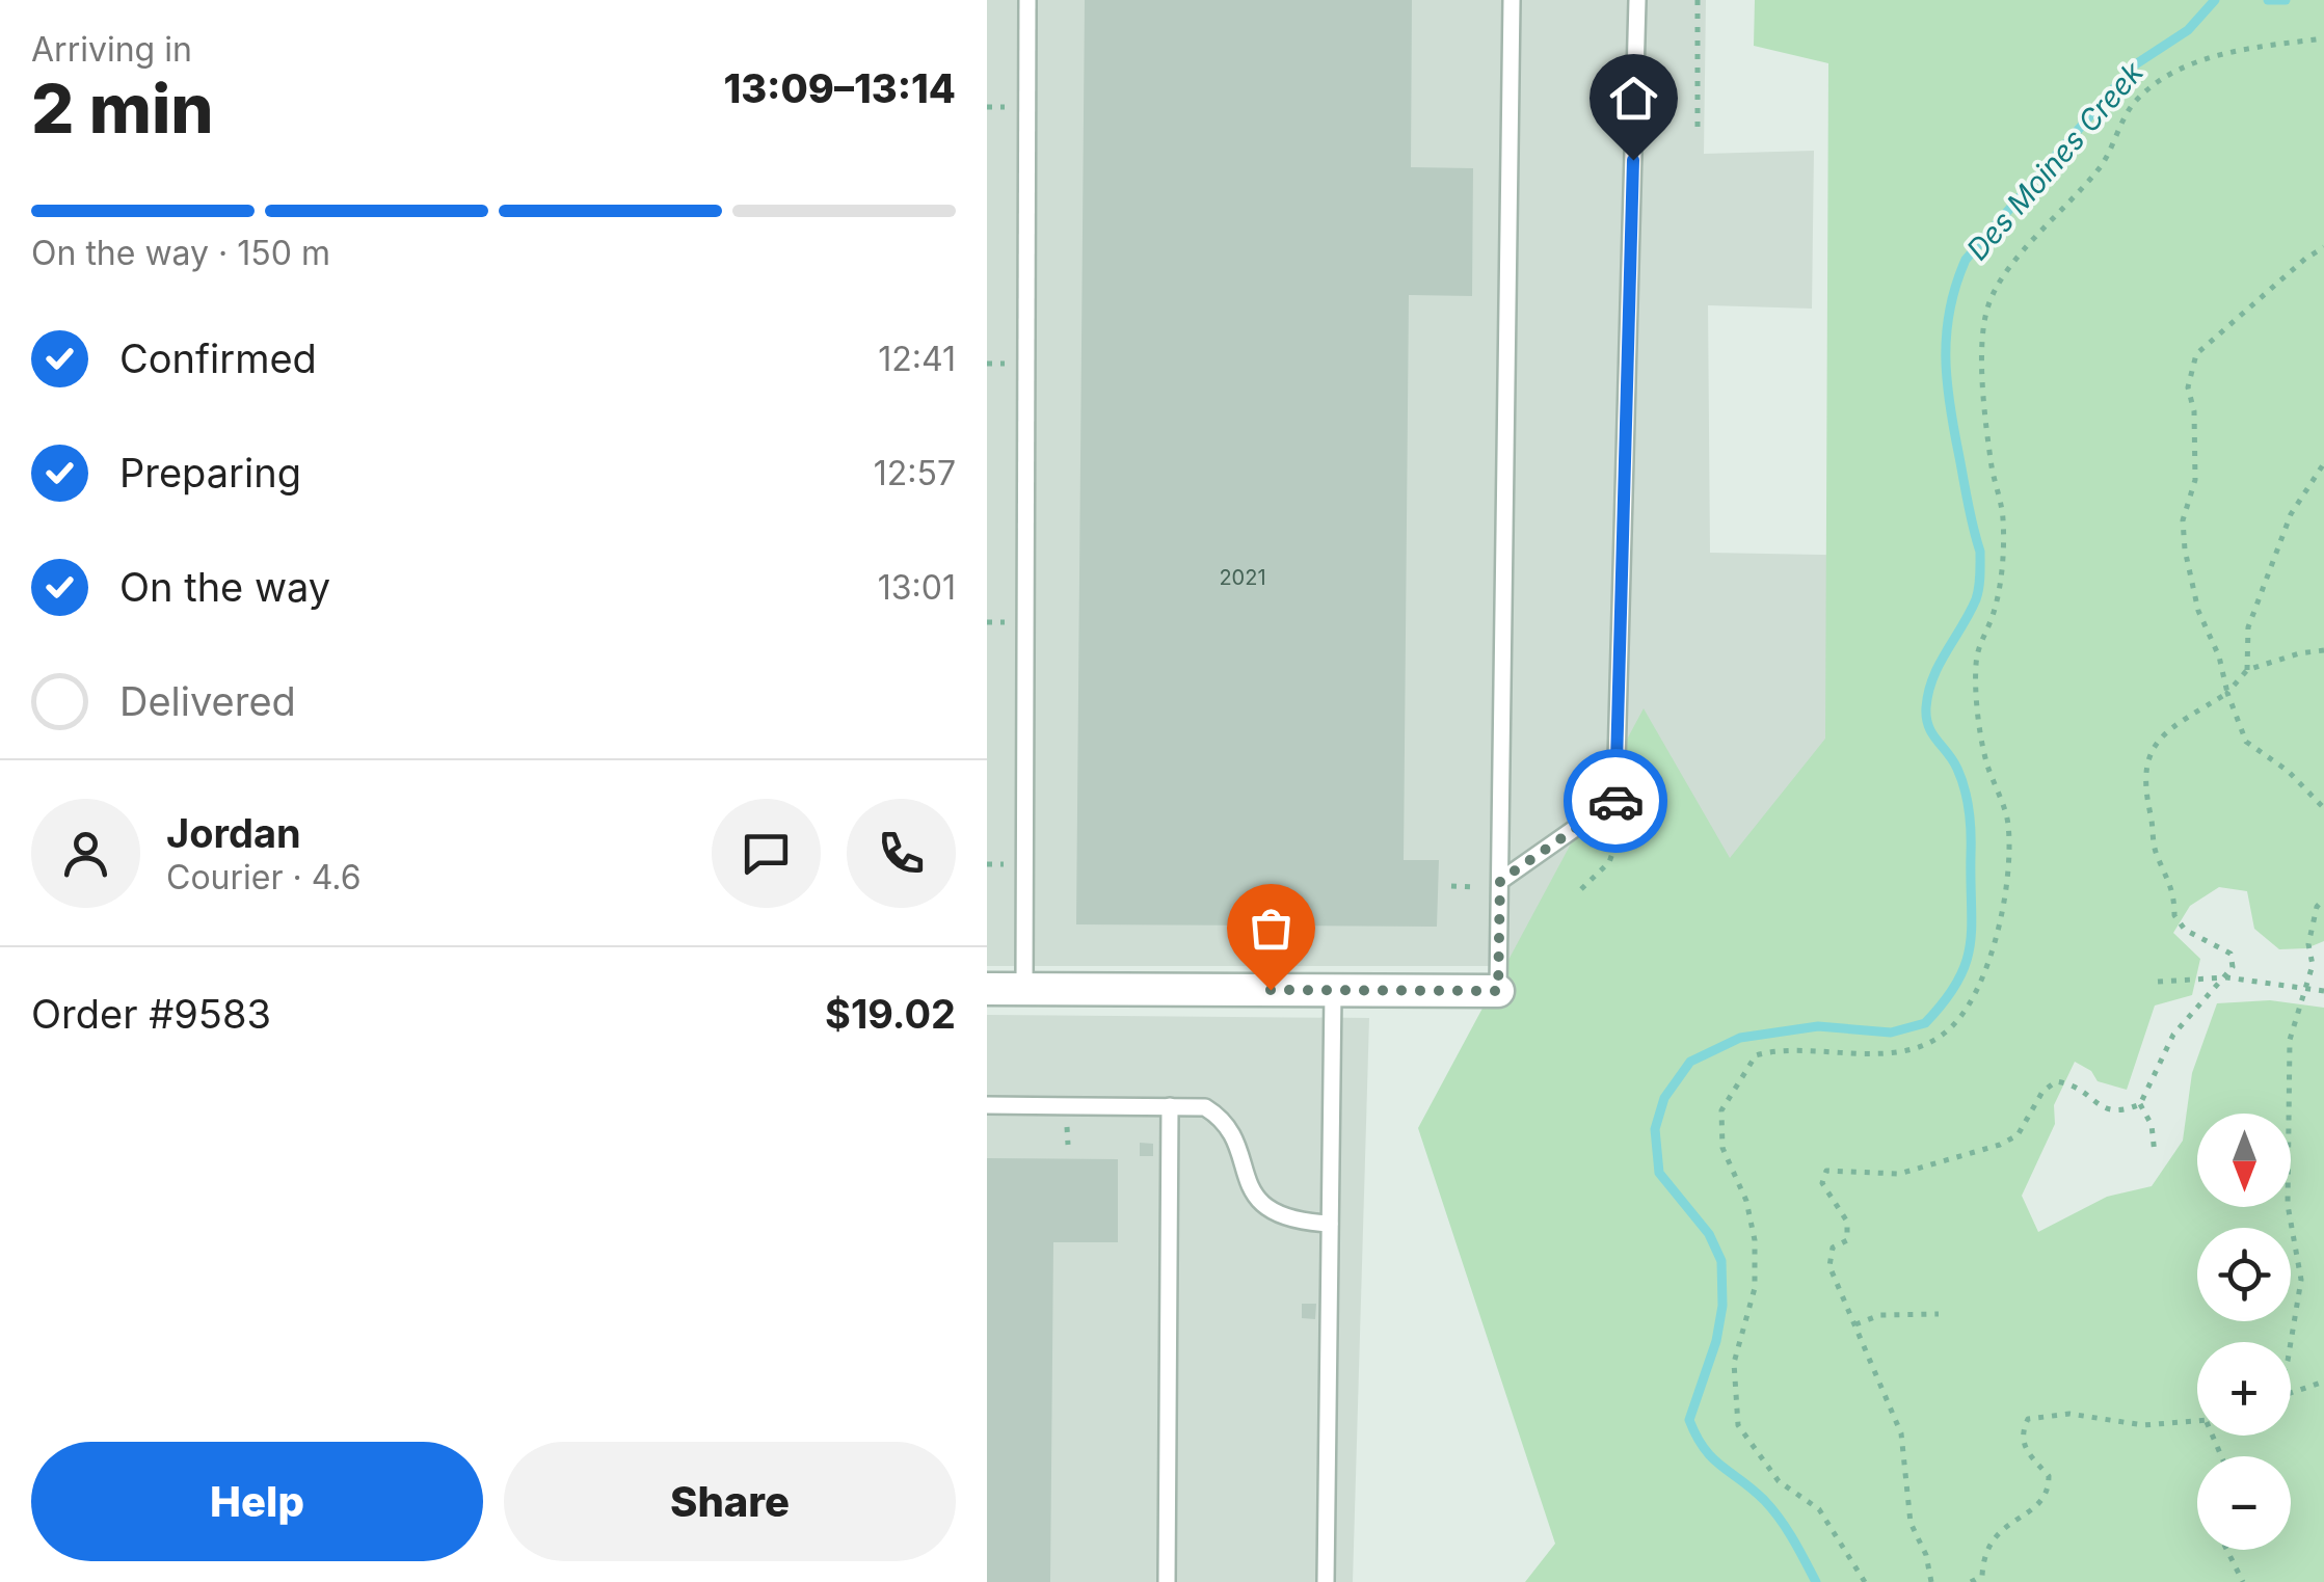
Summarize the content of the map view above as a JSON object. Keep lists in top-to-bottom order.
{
  "water": ["Des Moines Creek"],
  "house_numbers": ["2021"],
  "north": "bottom",
  "page": {
    "heading": ["2 min", "Arriving in", "13:09–13:14"],
    "panel": [
      "Jordan",
      "Courier · 4.6",
      "Order #9583",
      "$19.02"
    ],
    "bar": "On the way · 150 m",
    "list": [
      ["Confirmed", "12:41"],
      ["Preparing", "12:57"],
      ["On the way", "13:01"],
      "Delivered"
    ],
    "map_buttons": ["+", "−"],
    "buttons": ["Help", "Share"]
  }
}
